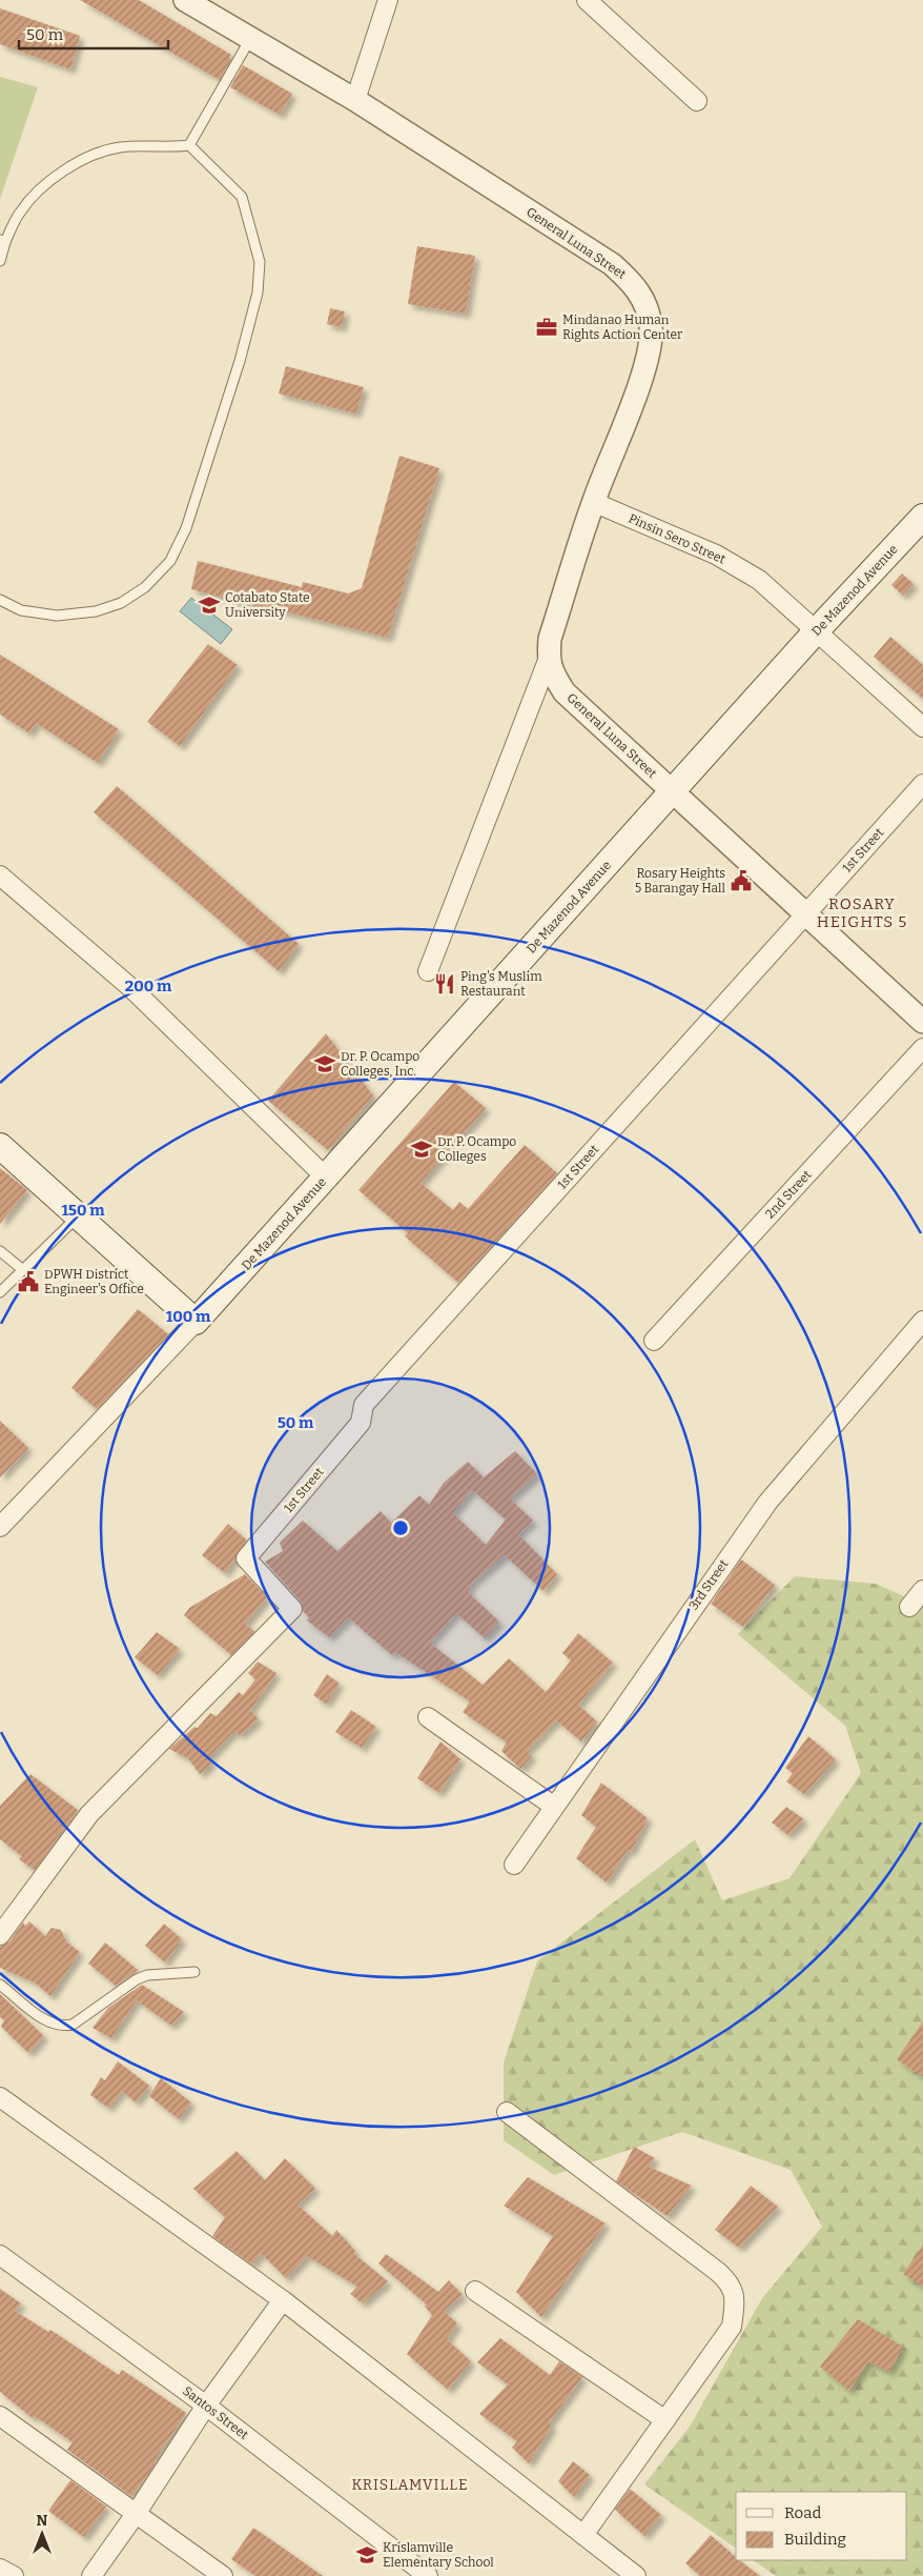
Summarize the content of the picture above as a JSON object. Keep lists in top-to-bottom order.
{
  "streets": {
    "main road": ["De Mazenod Avenue"],
    "street": [
      "General Luna Street",
      "Pinsin Sero Street",
      "1st Street",
      "2nd Street",
      "3rd Street",
      "Santos Street"
    ]
  },
  "crossings": [
    ["General Luna Street", "Pinsin Sero Street"],
    ["General Luna Street", "De Mazenod Avenue"],
    ["General Luna Street", "1st Street"],
    ["Pinsin Sero Street", "De Mazenod Avenue"]
  ],
  "districts": ["ROSARY HEIGHTS 5", "KRISLAMVILLE"],
  "places": {
    "office": ["Mindanao Human Rights Action Center"],
    "school or university": [
      "Cotabato State University",
      "Dr. P. Ocampo Colleges, Inc.",
      "Dr. P. Ocampo Colleges",
      "Krislamville Elementary School"
    ],
    "public building": ["Rosary Heights 5 Barangay Hall", "DPWH District Engineer's Office"],
    "restaurant": ["Ping's Muslim Restaurant"]
  },
  "legend": ["Road", "Building"],
  "scale_bar": "50 m",
  "north": "top",
  "rings": [
    "200 m",
    "150 m",
    "100 m",
    "50 m"
  ]
}
